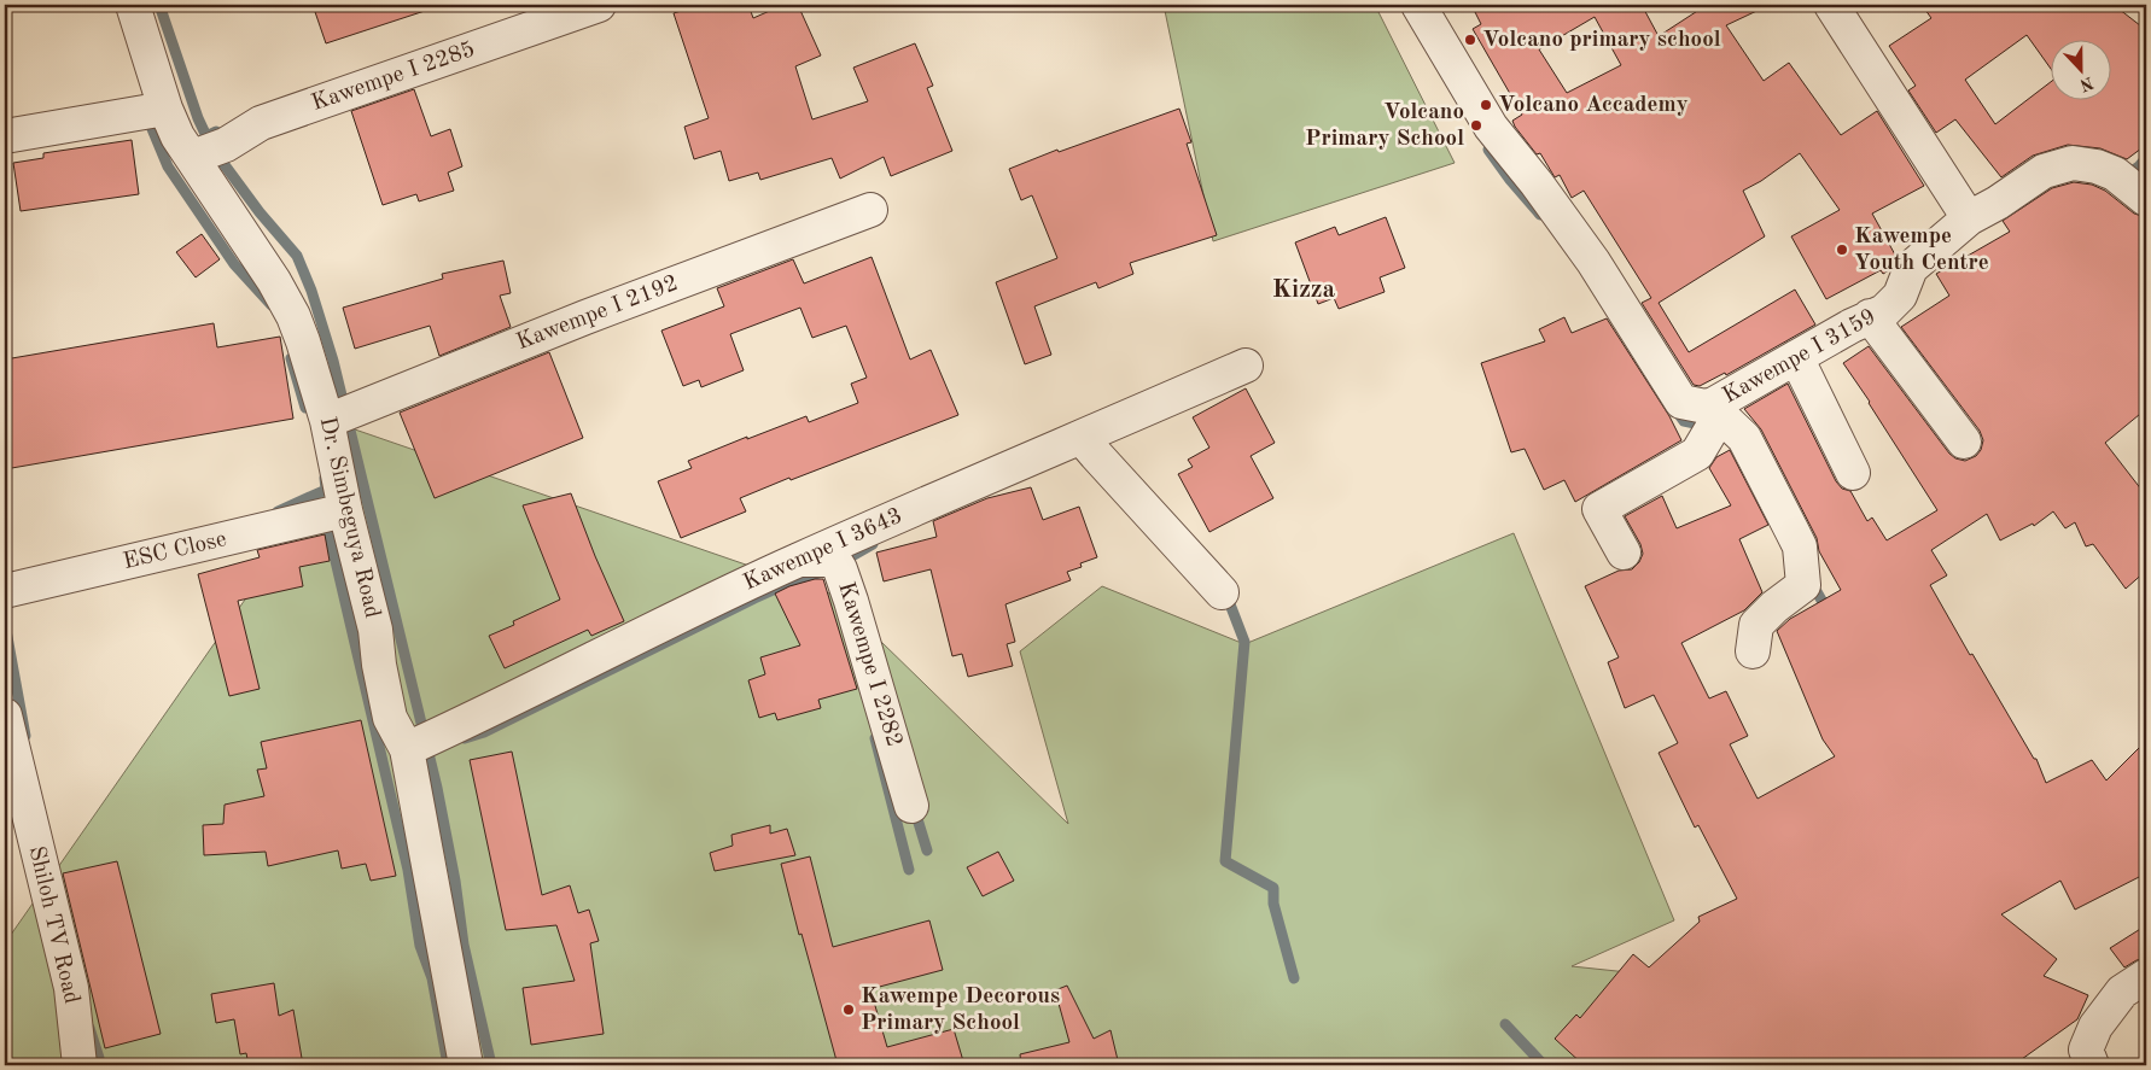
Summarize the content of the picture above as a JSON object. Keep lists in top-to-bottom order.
{
  "streets": {
    "street": [
      "Kawempe I 2285",
      "Kawempe I 2192",
      "Kawempe I 3159",
      "Dr. Simbeguya Road",
      "Kawempe I 3643",
      "ESC Close",
      "Kawempe I 2282",
      "Shiloh TV Road"
    ]
  },
  "crossings": [
    ["Kawempe I 2285", "Dr. Simbeguya Road"],
    ["Kawempe I 2192", "Dr. Simbeguya Road"],
    ["Dr. Simbeguya Road", "Kawempe I 3643"],
    ["Dr. Simbeguya Road", "ESC Close"],
    ["Kawempe I 3643", "Kawempe I 2282"]
  ],
  "districts": ["Kizza"],
  "places": [
    "Volcano primary school",
    "Volcano Accademy",
    "Volcano Primary School",
    "Kawempe Youth Centre",
    "Kawempe Decorous Primary School"
  ],
  "north": "bottom"
}
